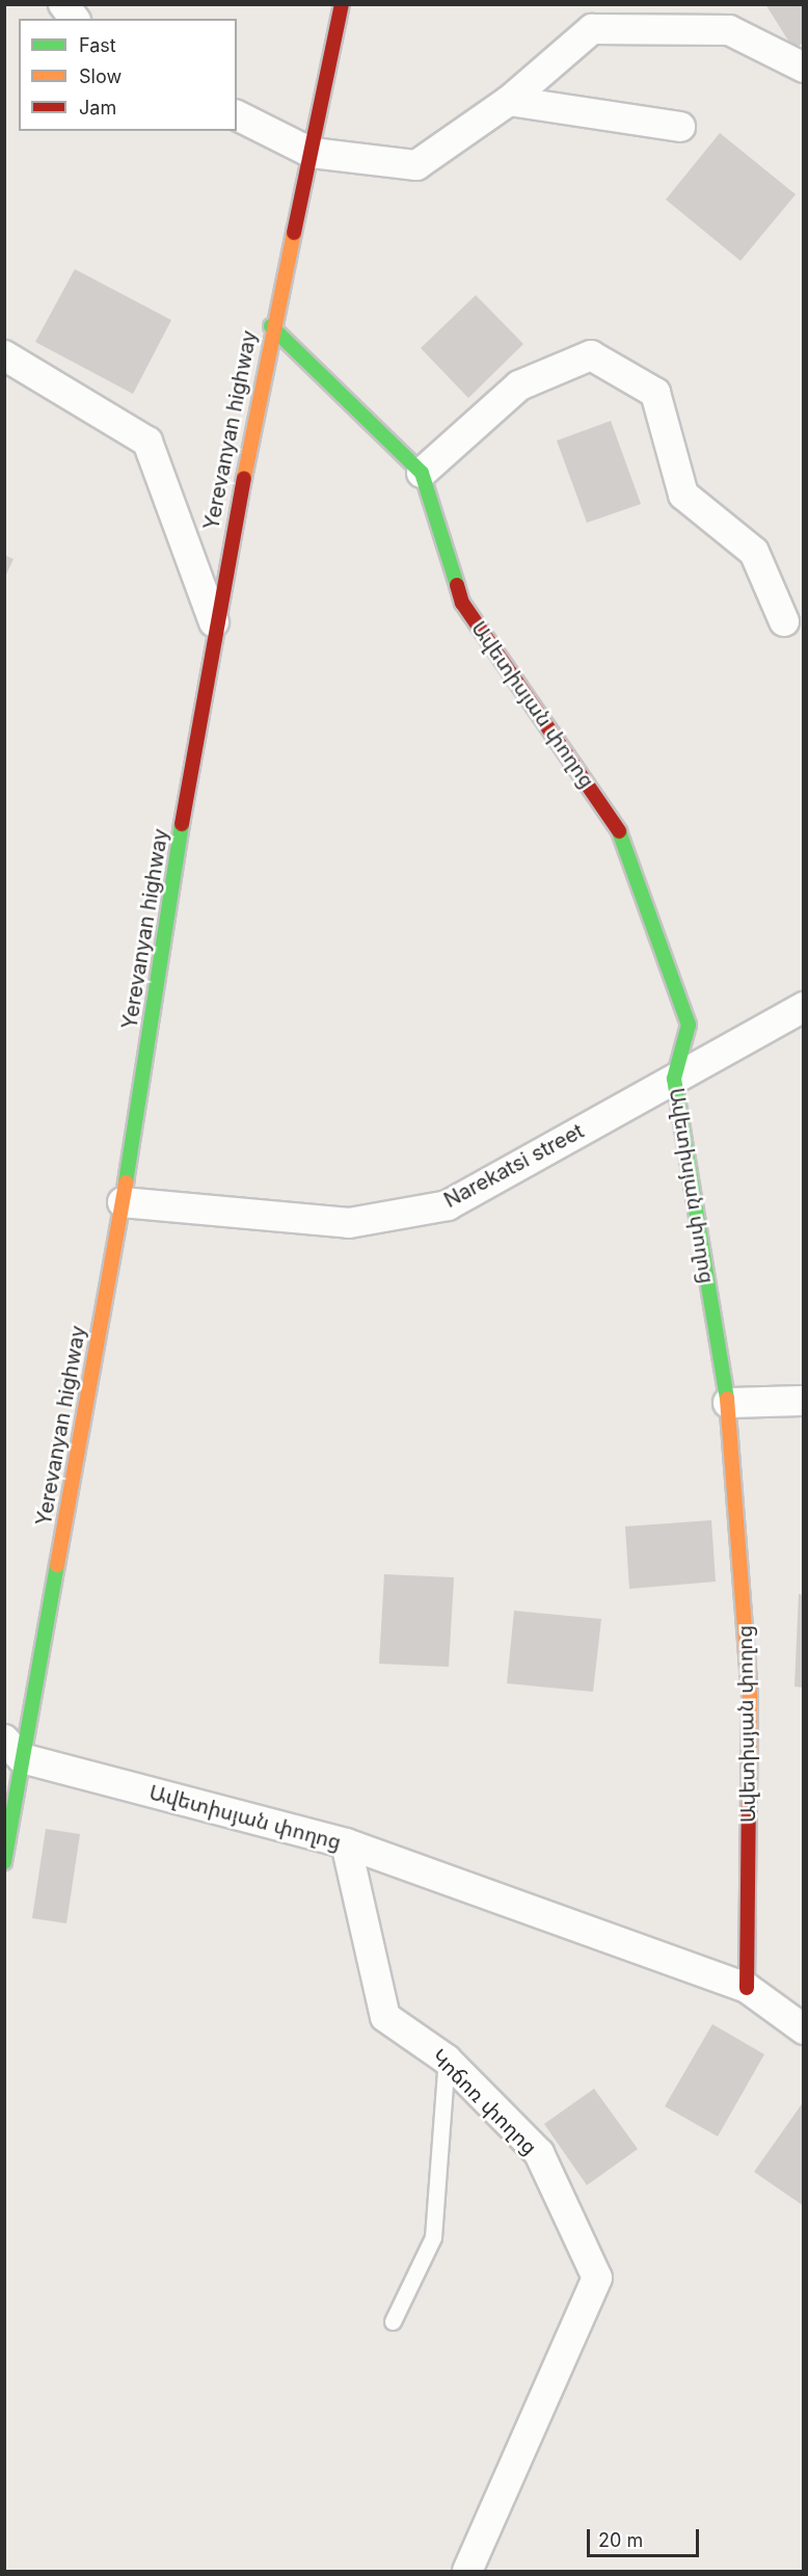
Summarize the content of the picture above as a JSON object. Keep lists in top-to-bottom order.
{
  "streets": {
    "street": [
      "Yerevanyan highway",
      "Ավետիսյան փողոց",
      "Narekatsi street",
      "Կոճոռ փողոց"
    ]
  },
  "crossings": [
    ["Yerevanyan highway", "Ավետիսյան փողոց"],
    ["Yerevanyan highway", "Narekatsi street"],
    ["Ավետիսյան փողոց", "Narekatsi street"],
    ["Ավետիսյան փողոց", "Կոճոռ փողոց"]
  ],
  "legend": ["Fast", "Slow", "Jam"],
  "scale_bar": "20 m"
}
